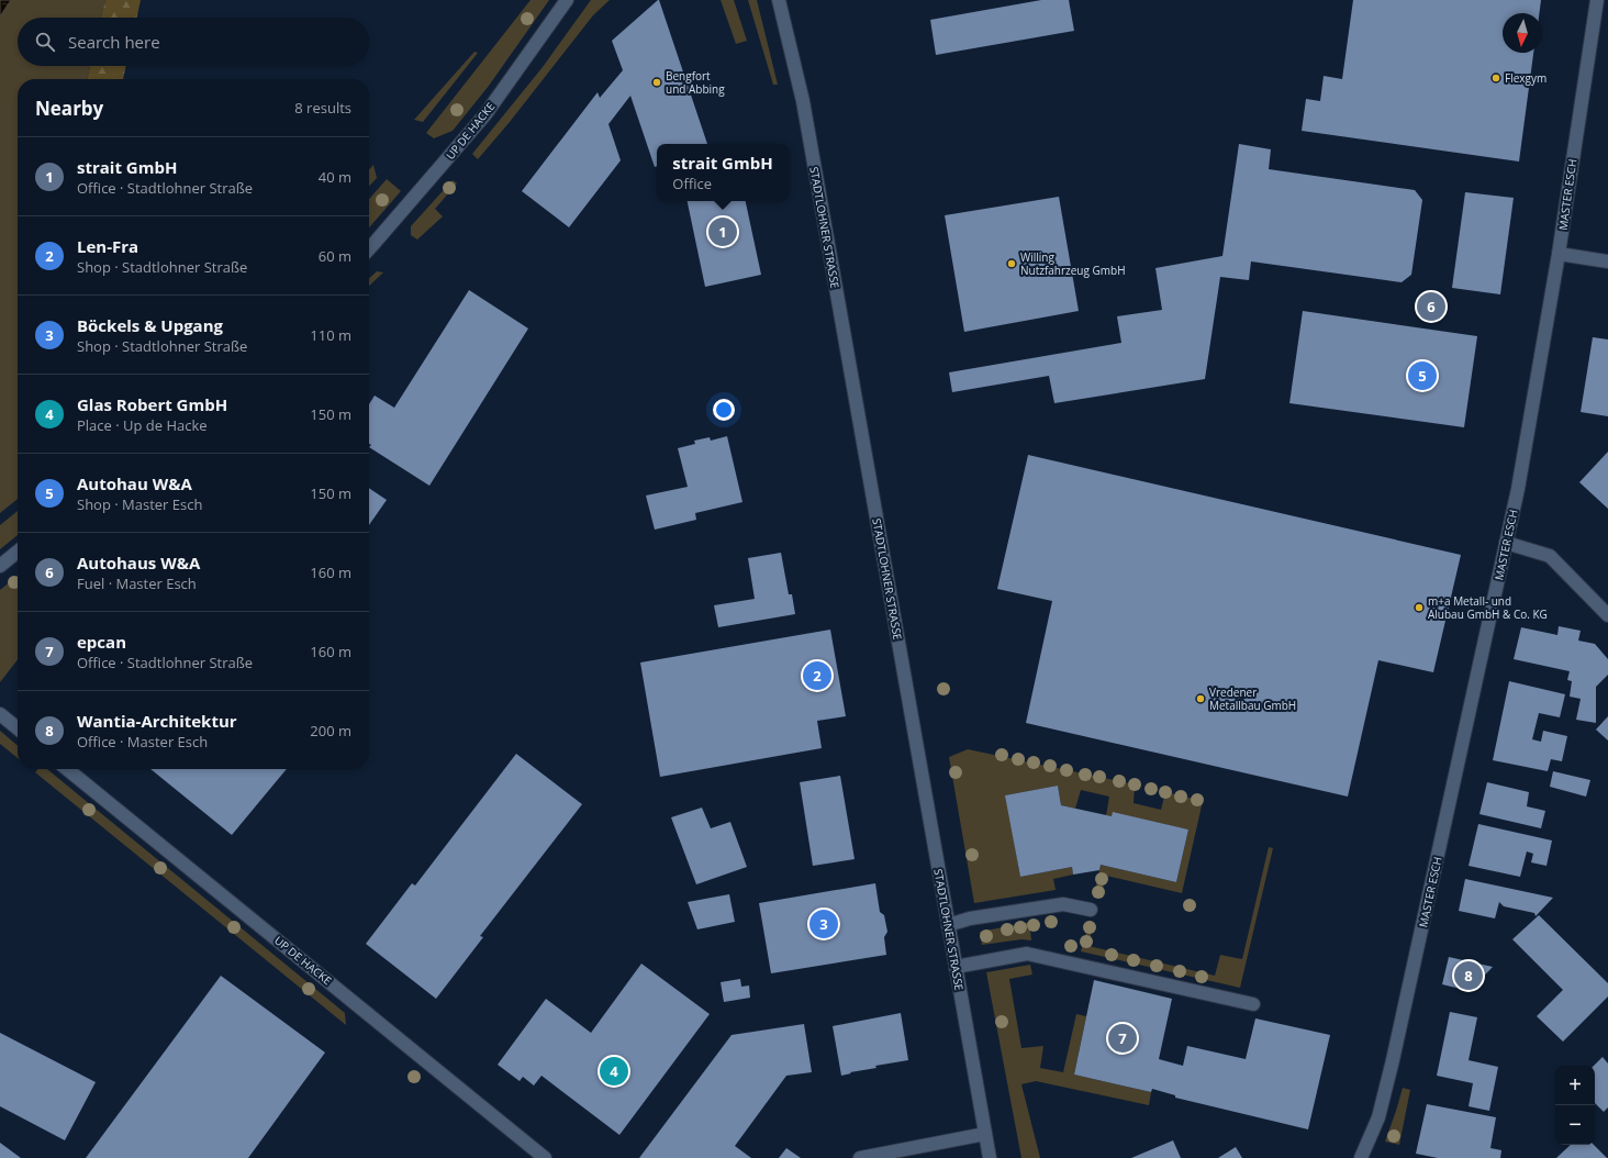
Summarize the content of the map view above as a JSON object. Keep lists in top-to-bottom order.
{
  "streets": {
    "street": ["UP DE HACKE", "MASTER ESCH", "STADTLOHNER STRASSE"]
  },
  "places": [
    "Flexgym",
    "Bengfort und Abbing",
    "Willing Nutzfahrzeug GmbH",
    "m+a Metall- und Alubau GmbH & Co. KG",
    "Vredener Metallbau GmbH"
  ],
  "north": "bottom",
  "page": {
    "search": "Search here",
    "heading": ["Nearby", "8 results"],
    "list": [
      {
        "mark": "1",
        "name": "strait GmbH",
        "note": "Office · Stadtlohner Straße",
        "value": "40 m"
      },
      {
        "mark": "2",
        "name": "Len-Fra",
        "note": "Shop · Stadtlohner Straße",
        "value": "60 m"
      },
      {
        "mark": "3",
        "name": "Böckels & Upgang",
        "note": "Shop · Stadtlohner Straße",
        "value": "110 m"
      },
      {
        "mark": "4",
        "name": "Glas Robert GmbH",
        "note": "Place · Up de Hacke",
        "value": "150 m"
      },
      {
        "mark": "5",
        "name": "Autohau W&A",
        "note": "Shop · Master Esch",
        "value": "150 m"
      },
      {
        "mark": "6",
        "name": "Autohaus W&A",
        "note": "Fuel · Master Esch",
        "value": "160 m"
      },
      {
        "mark": "7",
        "name": "epcan",
        "note": "Office · Stadtlohner Straße",
        "value": "160 m"
      },
      {
        "mark": "8",
        "name": "Wantia-Architektur",
        "note": "Office · Master Esch",
        "value": "200 m"
      }
    ],
    "popup": ["strait GmbH", "Office"],
    "pins": [
      "1",
      "6",
      "5",
      "2",
      "3",
      "8",
      "7",
      "4"
    ],
    "map_buttons": ["+", "−"]
  }
}
